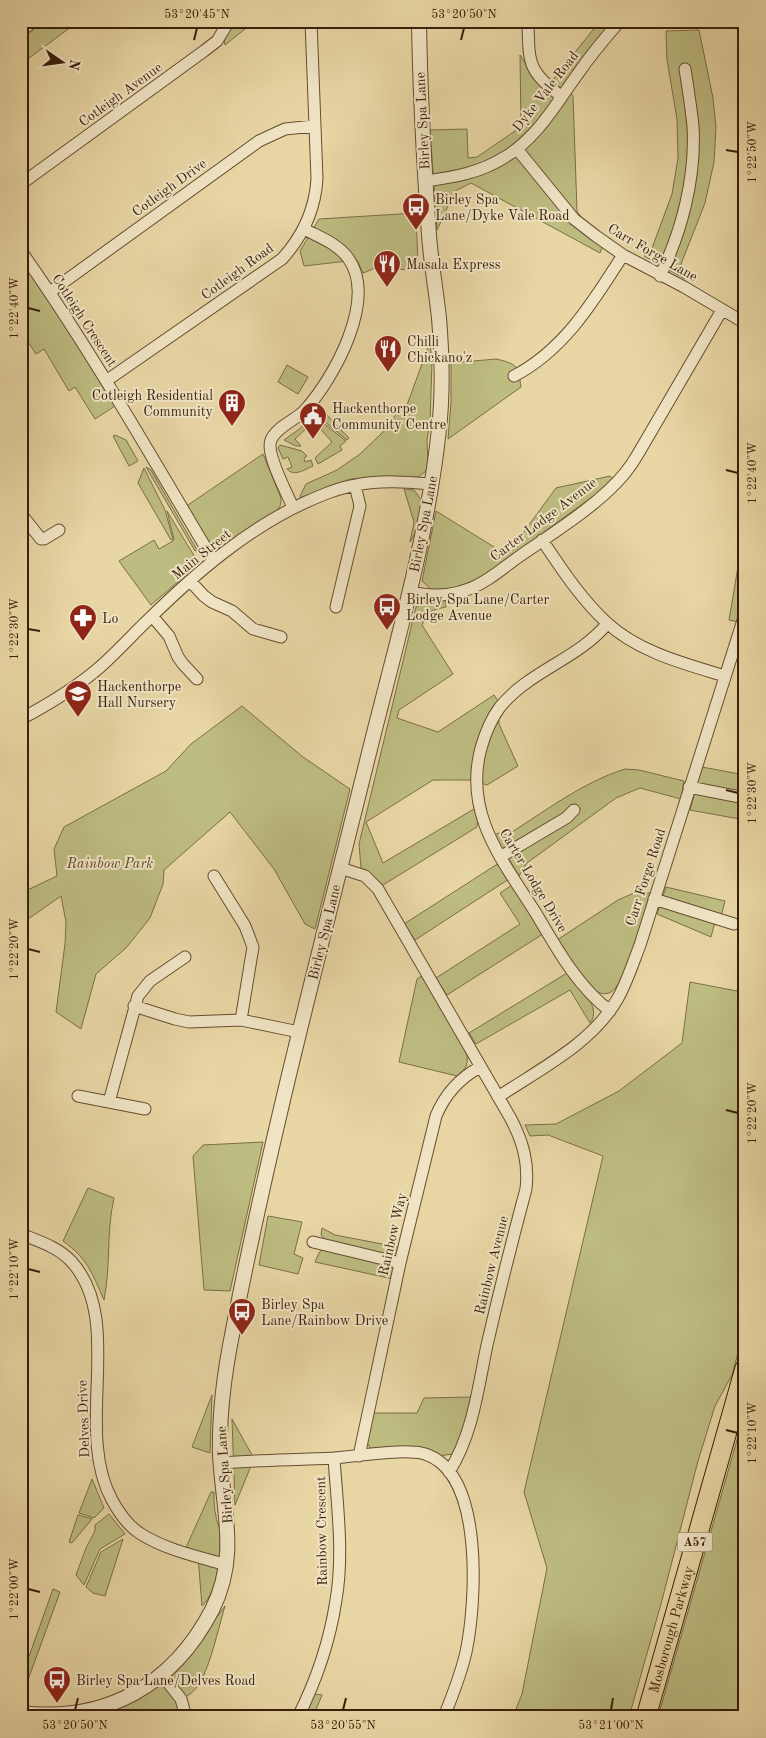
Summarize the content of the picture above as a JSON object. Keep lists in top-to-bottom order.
{
  "streets": {
    "highway": ["A57", "Mosborough Parkway"],
    "street": [
      "Dyke Vale Road",
      "Cotleigh Avenue",
      "Birley Spa Lane",
      "Cotleigh Drive",
      "Carr Forge Lane",
      "Cotleigh Road",
      "Cotleigh Crescent",
      "Carter Lodge Avenue",
      "Main Street",
      "Carr Forge Road",
      "Carter Lodge Drive",
      "Rainbow Way",
      "Rainbow Avenue",
      "Delves Drive",
      "Rainbow Crescent"
    ]
  },
  "crossings": [
    ["Dyke Vale Road", "Birley Spa Lane"],
    ["Dyke Vale Road", "Carr Forge Lane"],
    ["Birley Spa Lane", "Carter Lodge Avenue"],
    ["Birley Spa Lane", "Main Street"],
    ["Birley Spa Lane", "Rainbow Avenue"],
    ["Birley Spa Lane", "Delves Drive"],
    ["Cotleigh Drive", "Cotleigh Road"],
    ["Cotleigh Drive", "Cotleigh Crescent"],
    ["Carr Forge Lane", "Carter Lodge Avenue"],
    ["Cotleigh Road", "Cotleigh Crescent"],
    ["Cotleigh Crescent", "Main Street"],
    ["Carr Forge Road", "Carter Lodge Drive"],
    ["Carr Forge Road", "Rainbow Avenue"],
    ["Rainbow Way", "Rainbow Avenue"]
  ],
  "parks": ["Rainbow Park"],
  "places": {
    "bus stop": [
      "Birley Spa Lane/Dyke Vale Road",
      "Birley Spa Lane/Carter Lodge Avenue",
      "Birley Spa Lane/Rainbow Drive",
      "Birley Spa Lane/Delves Road"
    ],
    "restaurant": ["Masala Express", "Chilli Chickano'z"],
    "building": ["Cotleigh Residential Community"],
    "public building": ["Hackenthorpe Community Centre"],
    "pharmacy": ["Lo"],
    "school or university": ["Hackenthorpe Hall Nursery"]
  },
  "north": "right",
  "coordinates": [
    "53°20'45\"N",
    "53°20'50\"N",
    "1°22'50\"W",
    "1°22'40\"W",
    "1°22'30\"W",
    "1°22'20\"W",
    "1°22'10\"W",
    "1°22'00\"W",
    "53°20'55\"N",
    "53°21'00\"N"
  ]
}
